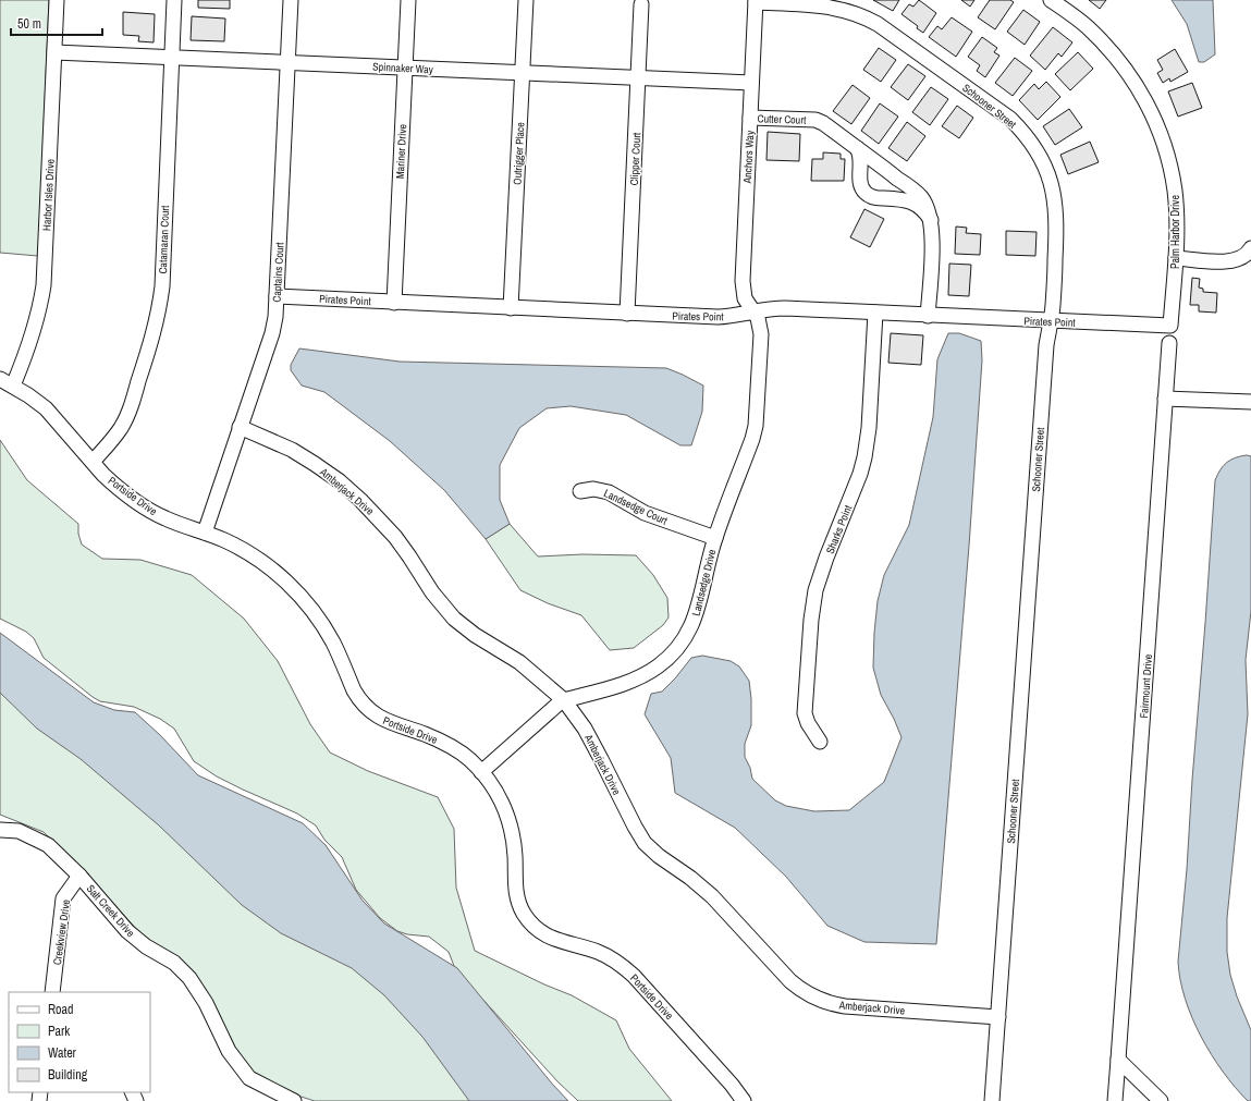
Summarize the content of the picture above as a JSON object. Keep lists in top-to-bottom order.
{
  "streets": {
    "street": [
      "Spinnaker Way",
      "Schooner Street",
      "Cutter Court",
      "Mariner Drive",
      "Outrigger Place",
      "Anchors Way",
      "Clipper Court",
      "Harbor Isles Drive",
      "Palm Harbor Drive",
      "Catamaran Court",
      "Captains Court",
      "Pirates Point",
      "Amberjack Drive",
      "Portside Drive",
      "Landsedge Court",
      "Sharks Point",
      "Landsedge Drive",
      "Fairmount Drive",
      "Salt Creek Drive",
      "Creekview Drive"
    ]
  },
  "crossings": [
    ["Spinnaker Way", "Mariner Drive"],
    ["Spinnaker Way", "Outrigger Place"],
    ["Spinnaker Way", "Anchors Way"],
    ["Spinnaker Way", "Clipper Court"],
    ["Spinnaker Way", "Harbor Isles Drive"],
    ["Spinnaker Way", "Catamaran Court"],
    ["Spinnaker Way", "Captains Court"],
    ["Schooner Street", "Anchors Way"],
    ["Schooner Street", "Pirates Point"],
    ["Schooner Street", "Amberjack Drive"],
    ["Cutter Court", "Anchors Way"],
    ["Cutter Court", "Pirates Point"],
    ["Mariner Drive", "Pirates Point"],
    ["Outrigger Place", "Pirates Point"],
    ["Anchors Way", "Pirates Point"],
    ["Anchors Way", "Landsedge Drive"],
    ["Clipper Court", "Pirates Point"],
    ["Harbor Isles Drive", "Portside Drive"],
    ["Palm Harbor Drive", "Pirates Point"],
    ["Catamaran Court", "Portside Drive"],
    ["Captains Court", "Pirates Point"],
    ["Captains Court", "Amberjack Drive"],
    ["Captains Court", "Portside Drive"],
    ["Pirates Point", "Sharks Point"],
    ["Pirates Point", "Landsedge Drive"],
    ["Amberjack Drive", "Landsedge Drive"],
    ["Portside Drive", "Landsedge Drive"],
    ["Landsedge Court", "Landsedge Drive"],
    ["Salt Creek Drive", "Creekview Drive"]
  ],
  "legend": [
    "Road",
    "Park",
    "Water",
    "Building"
  ],
  "scale_bar": "50 m"
}
